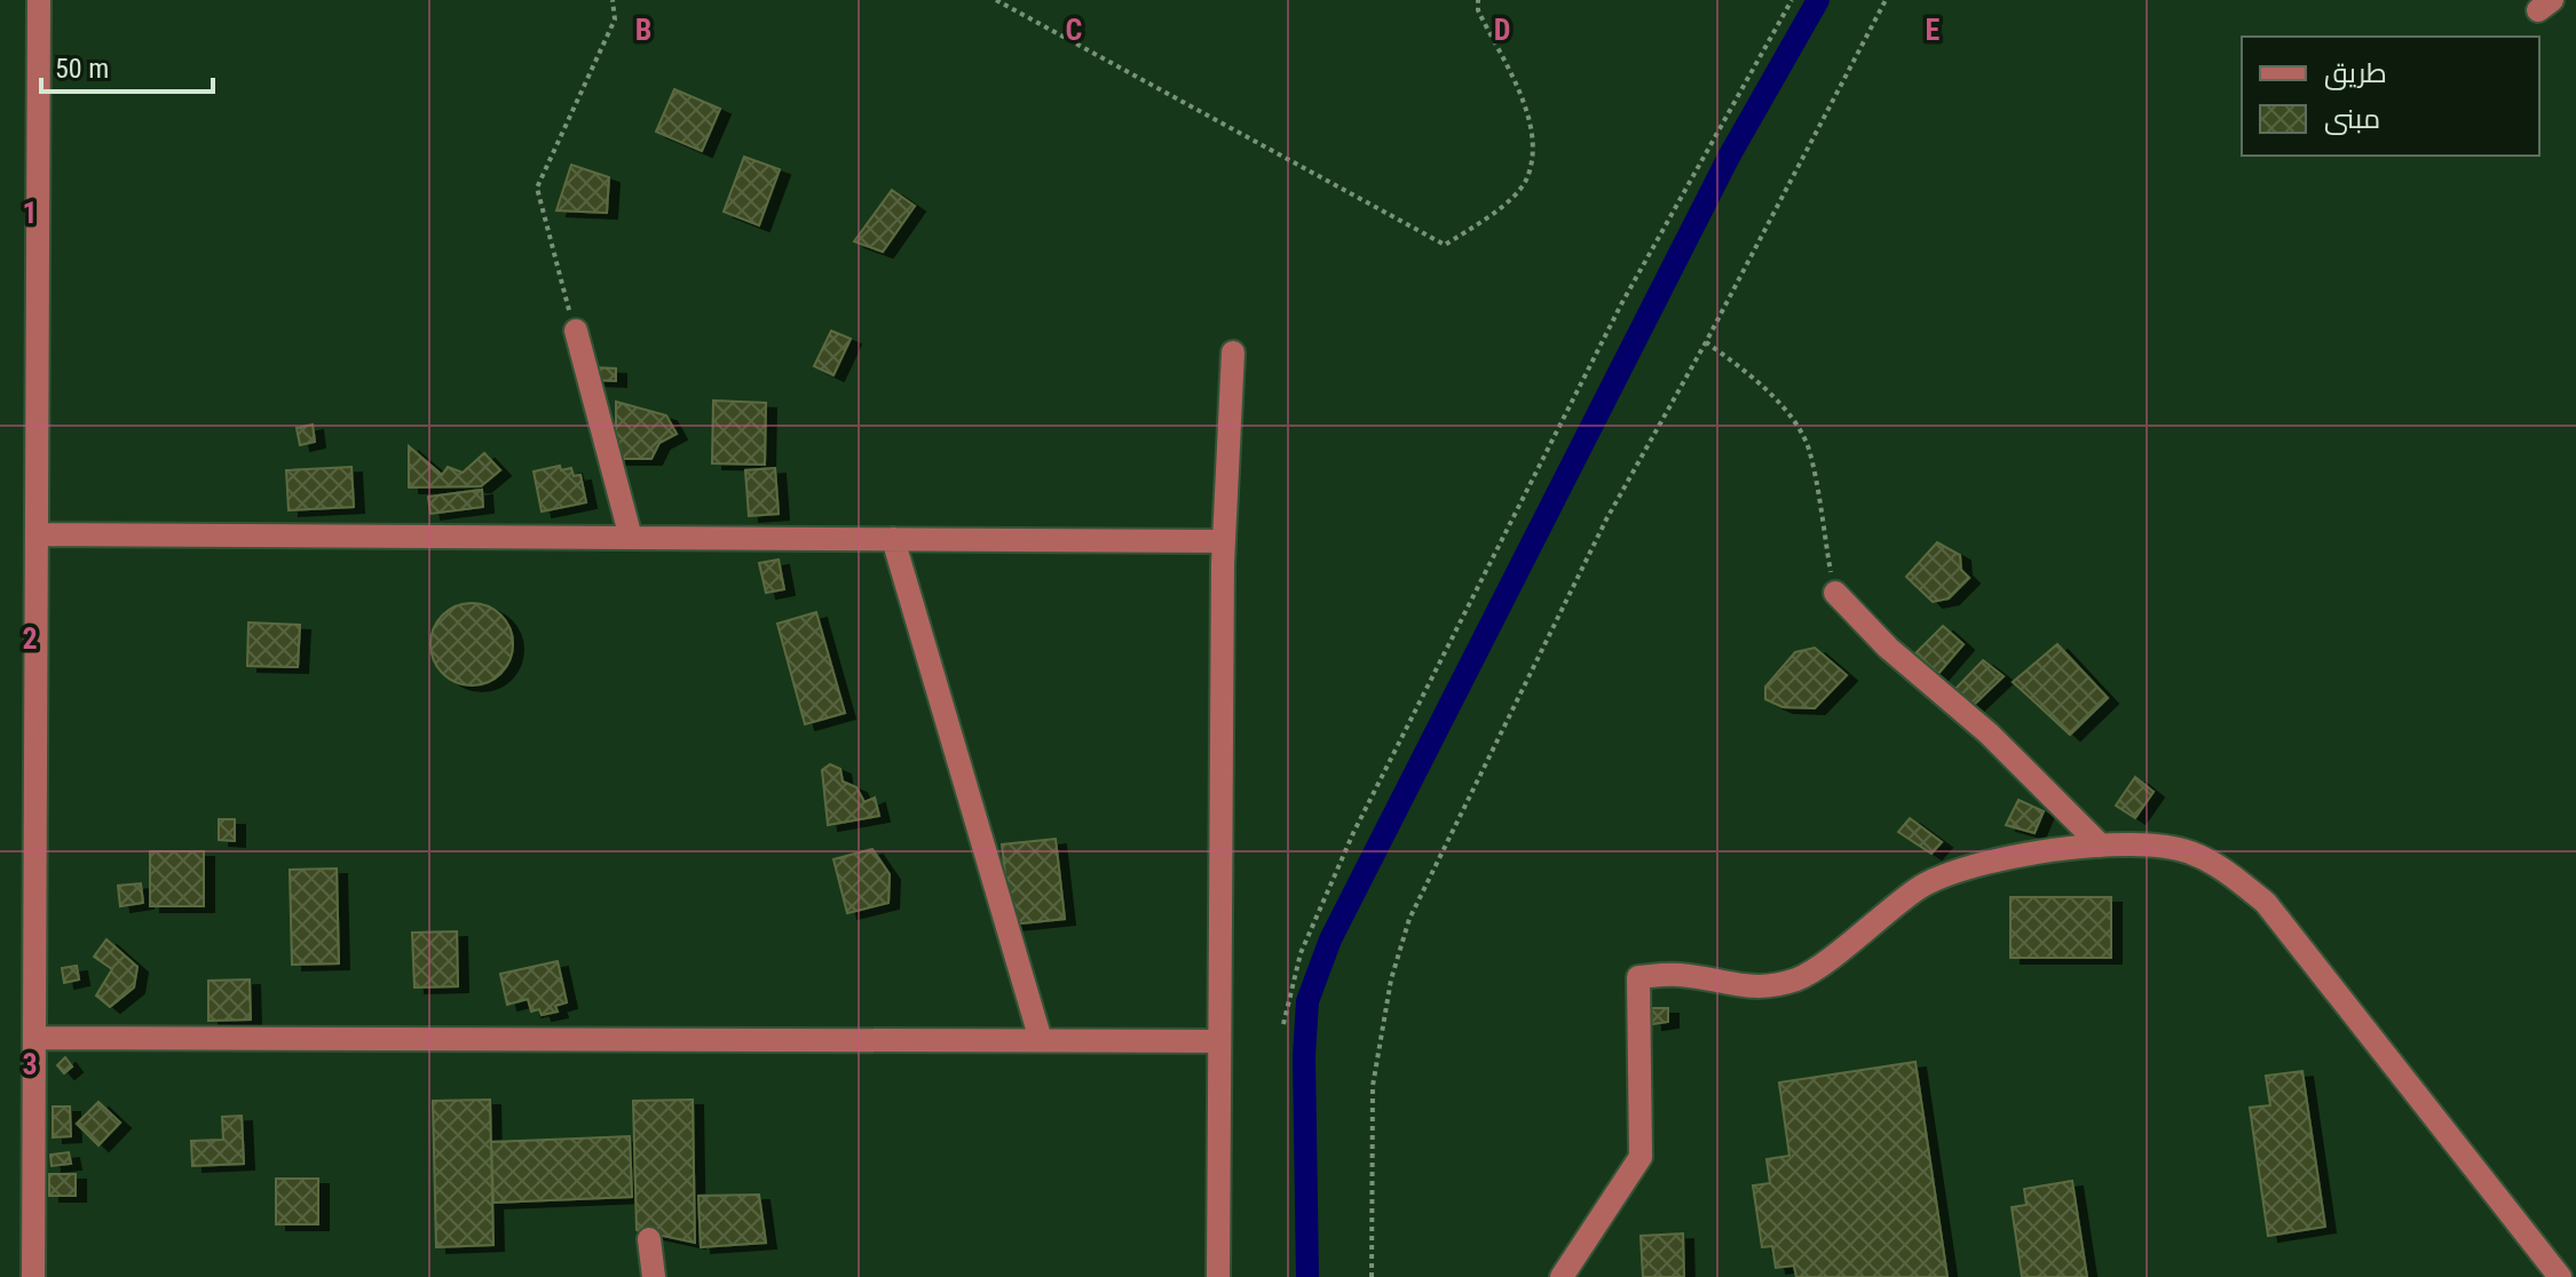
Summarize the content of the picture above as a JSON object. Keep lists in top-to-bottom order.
{
  "legend": ["طريق", "مبنى"],
  "scale_bar": "50 m",
  "grid": {
    "columns": [
      "B",
      "C",
      "D",
      "E"
    ],
    "rows": ["1", "2", "3"]
  }
}
